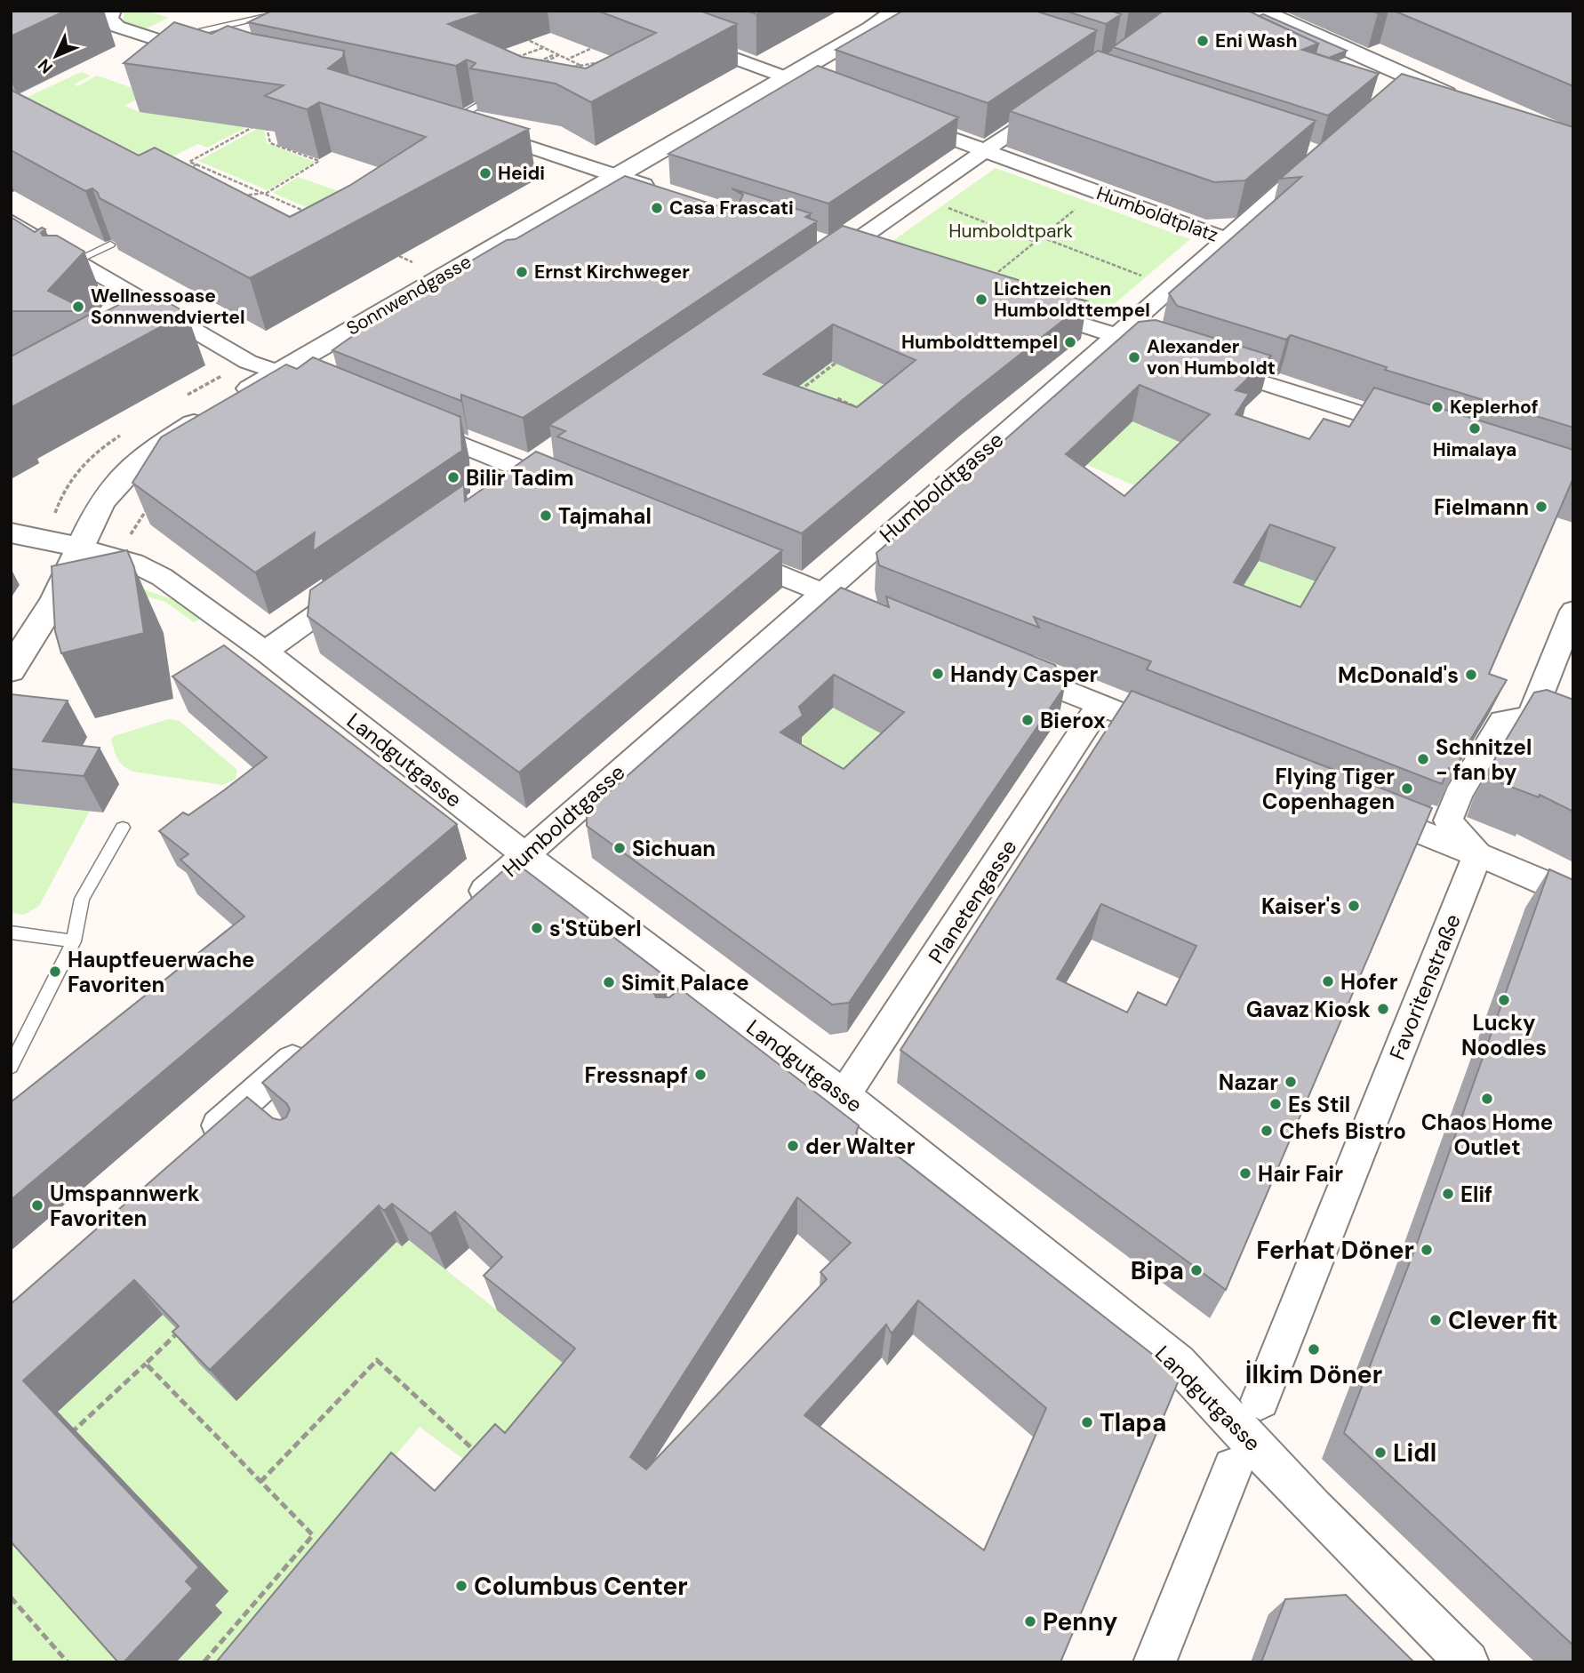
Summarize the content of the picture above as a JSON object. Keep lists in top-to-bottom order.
{
  "streets": {
    "main road": ["Sonnwendgasse"],
    "street": [
      "Humboldtplatz",
      "Humboldtgasse",
      "Landgutgasse",
      "Planetengasse",
      "Favoritenstraße"
    ]
  },
  "crossings": [
    ["Humboldtplatz", "Humboldtgasse"],
    ["Sonnwendgasse", "Landgutgasse"],
    ["Humboldtgasse", "Landgutgasse"],
    ["Landgutgasse", "Planetengasse"]
  ],
  "parks": ["Humboldtpark"],
  "places": [
    "Eni Wash",
    "Heidi",
    "Casa Frascati",
    "Ernst Kirchweger",
    "Lichtzeichen Humboldttempel",
    "Wellnessoase Sonnwendviertel",
    "Humboldttempel",
    "Alexander von Humboldt",
    "Keplerhof",
    "Himalaya",
    "Bilir Tadim",
    "Fielmann",
    "Tajmahal",
    "Handy Casper",
    "McDonald's",
    "Bierox",
    "Schnitzel - fan by",
    "Flying Tiger Copenhagen",
    "Sichuan",
    "Kaiser's",
    "s'Stüberl",
    "Hauptfeuerwache Favoriten",
    "Hofer",
    "Simit Palace",
    "Lucky Noodles",
    "Gavaz Kiosk",
    "Fressnapf",
    "Nazar",
    "Chaos Home Outlet",
    "Es Stil",
    "Chefs Bistro",
    "der Walter",
    "Hair Fair",
    "Elif",
    "Umspannwerk Favoriten",
    "Ferhat Döner",
    "Bipa",
    "Clever fit",
    "İlkim Döner",
    "Tlapa",
    "Lidl",
    "Columbus Center",
    "Penny"
  ],
  "north": "bottom left"
}
